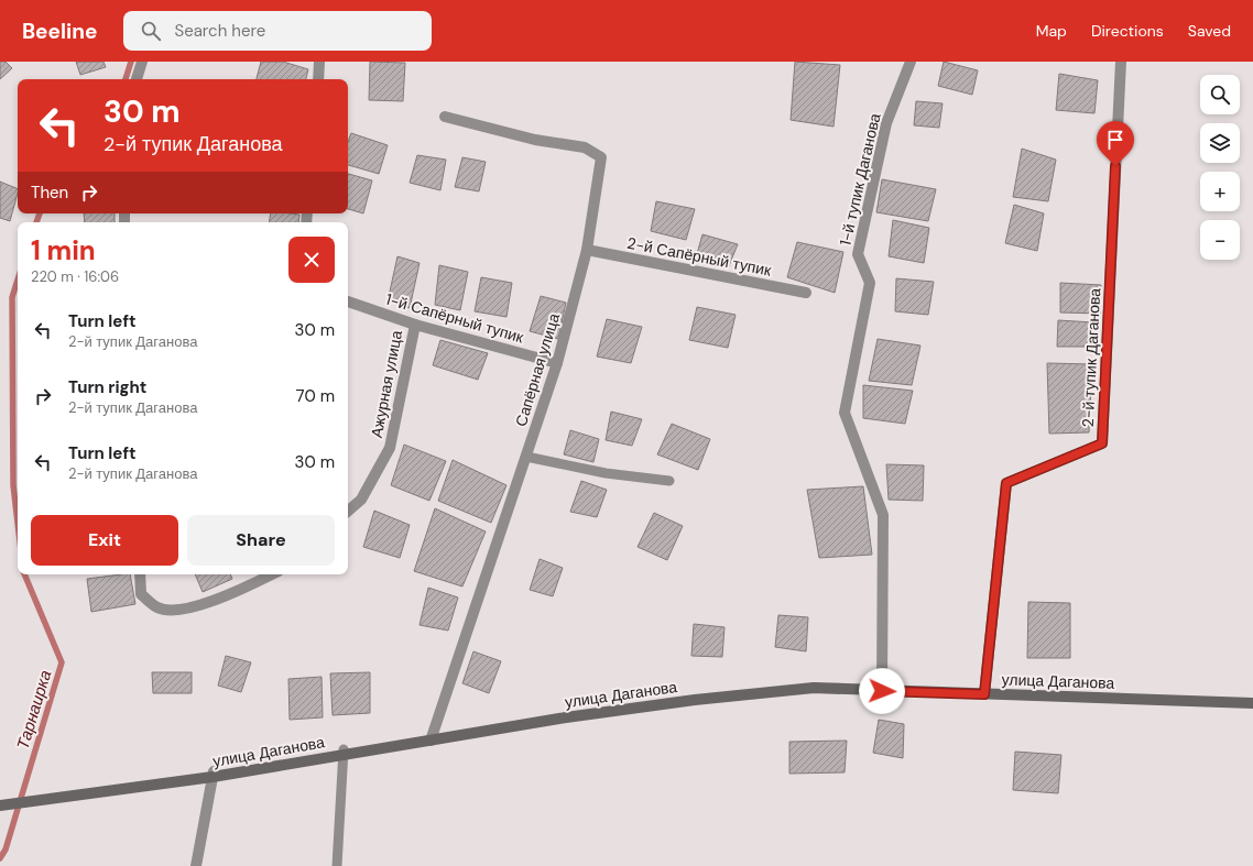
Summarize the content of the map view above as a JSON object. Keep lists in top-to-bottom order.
{
  "streets": {
    "main road": ["улица Даганова"],
    "street": [
      "1-й тупик Даганова",
      "2-й Сапёрный тупик",
      "1-й Сапёрный тупик",
      "2-й тупик Даганова",
      "Сапёрная улица",
      "Ажурная улица"
    ]
  },
  "crossings": [
    ["1-й тупик Даганова", "улица Даганова"],
    ["2-й Сапёрный тупик", "Сапёрная улица"],
    ["1-й Сапёрный тупик", "Сапёрная улица"],
    ["1-й Сапёрный тупик", "Ажурная улица"],
    ["2-й тупик Даганова", "улица Даганова"],
    ["Сапёрная улица", "улица Даганова"]
  ],
  "water": ["Тарнаирка"],
  "page": {
    "header": "Beeline",
    "search": "Search here",
    "nav": ["Map", "Directions", "Saved"],
    "map_buttons": ["+", "−"],
    "turn": ["30 m", "2-й тупик Даганова"],
    "then": "Then",
    "heading": ["1 min", "220 m · 16:06"],
    "list": [
      {
        "name": "Turn left",
        "note": "2-й тупик Даганова",
        "value": "30 m"
      },
      {
        "name": "Turn right",
        "note": "2-й тупик Даганова",
        "value": "70 m"
      },
      {
        "name": "Turn left",
        "note": "2-й тупик Даганова",
        "value": "30 m"
      }
    ],
    "buttons": ["Exit", "Share"]
  }
}
